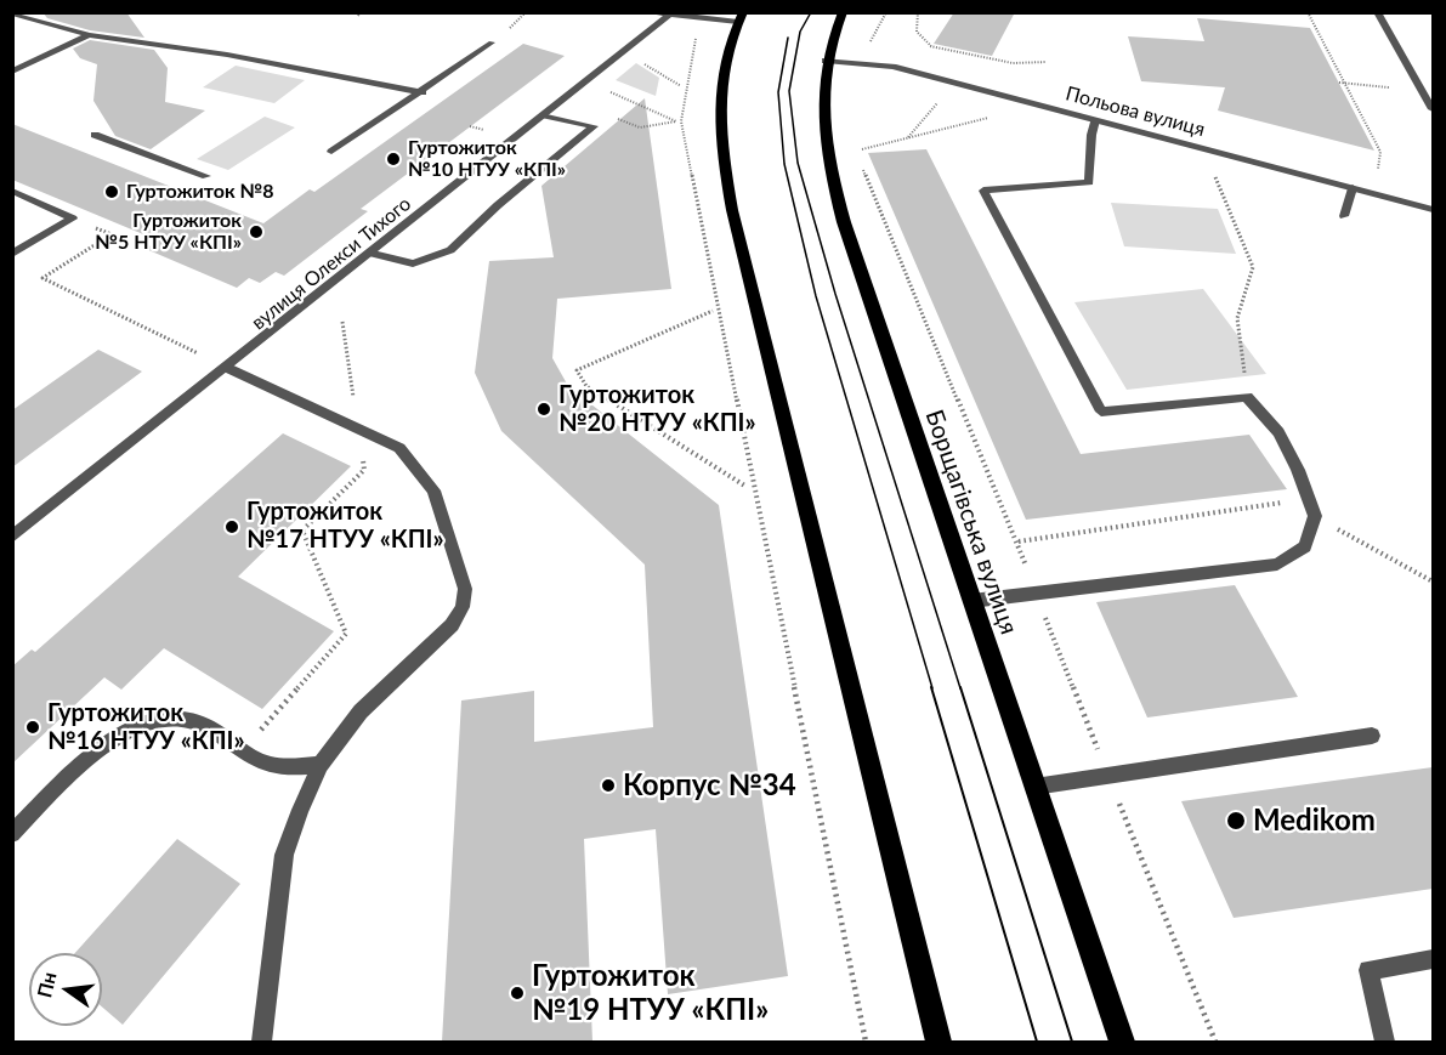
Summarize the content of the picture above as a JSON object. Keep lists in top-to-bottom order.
{
  "streets": {
    "main road": ["Борщагівська вулиця"],
    "street": ["Польова вулиця", "вулиця Олекси Тихого"]
  },
  "crossings": [
    ["Польова вулиця", "Борщагівська вулиця"]
  ],
  "places": [
    "Гуртожиток №10 НТУУ «КПІ»",
    "Гуртожиток №8",
    "Гуртожиток №5 НТУУ «КПІ»",
    "Гуртожиток №20 НТУУ «КПІ»",
    "Гуртожиток №17 НТУУ «КПІ»",
    "Гуртожиток №16 НТУУ «КПІ»",
    "Корпус №34",
    "Medikom",
    "Гуртожиток №19 НТУУ «КПІ»"
  ],
  "north": "left"
}
